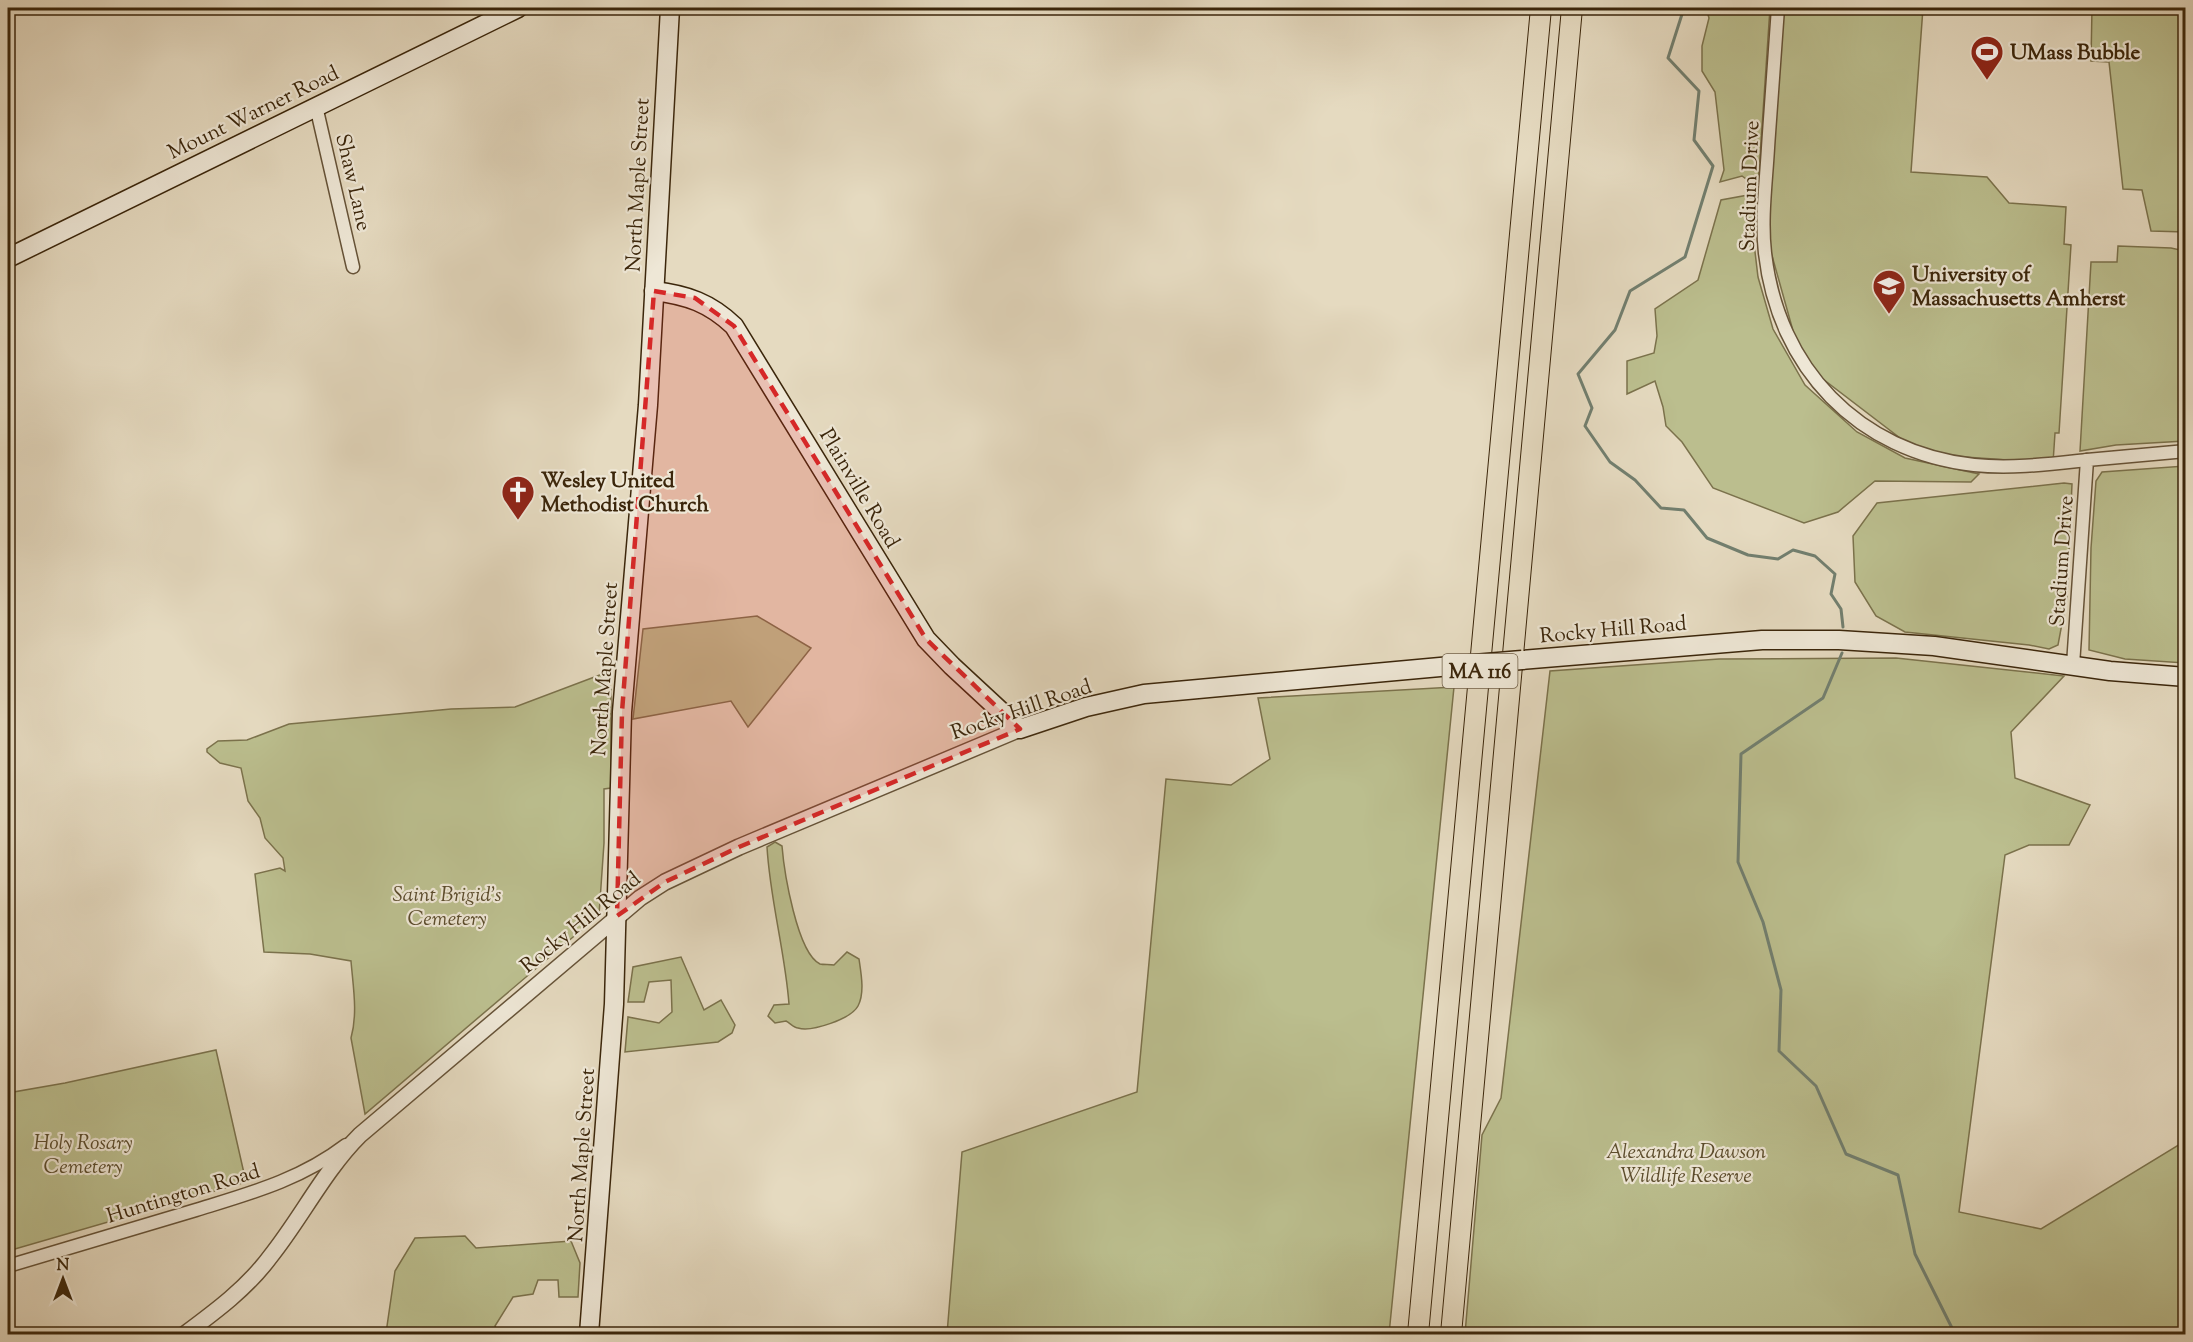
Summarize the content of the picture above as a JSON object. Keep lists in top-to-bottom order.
{
  "streets": {
    "main road": [
      "Mount Warner Road",
      "North Maple Street",
      "Plainville Road",
      "Rocky Hill Road",
      "MA 116"
    ],
    "street": ["Shaw Lane", "Stadium Drive", "Huntington Road"]
  },
  "crossings": [
    ["Mount Warner Road", "Shaw Lane"],
    ["North Maple Street", "Plainville Road"],
    ["North Maple Street", "Rocky Hill Road"],
    ["Stadium Drive", "Rocky Hill Road"],
    ["Plainville Road", "Rocky Hill Road"],
    ["Rocky Hill Road", "Huntington Road"]
  ],
  "parks": ["Saint Brigid's Cemetery", "Holy Rosary Cemetery", "Alexandra Dawson Wildlife Reserve"],
  "places": {
    "sports": ["UMass Bubble"],
    "school or university": ["University of Massachusetts Amherst"],
    "church": ["Wesley United Methodist Church"]
  },
  "north": "top"
}
